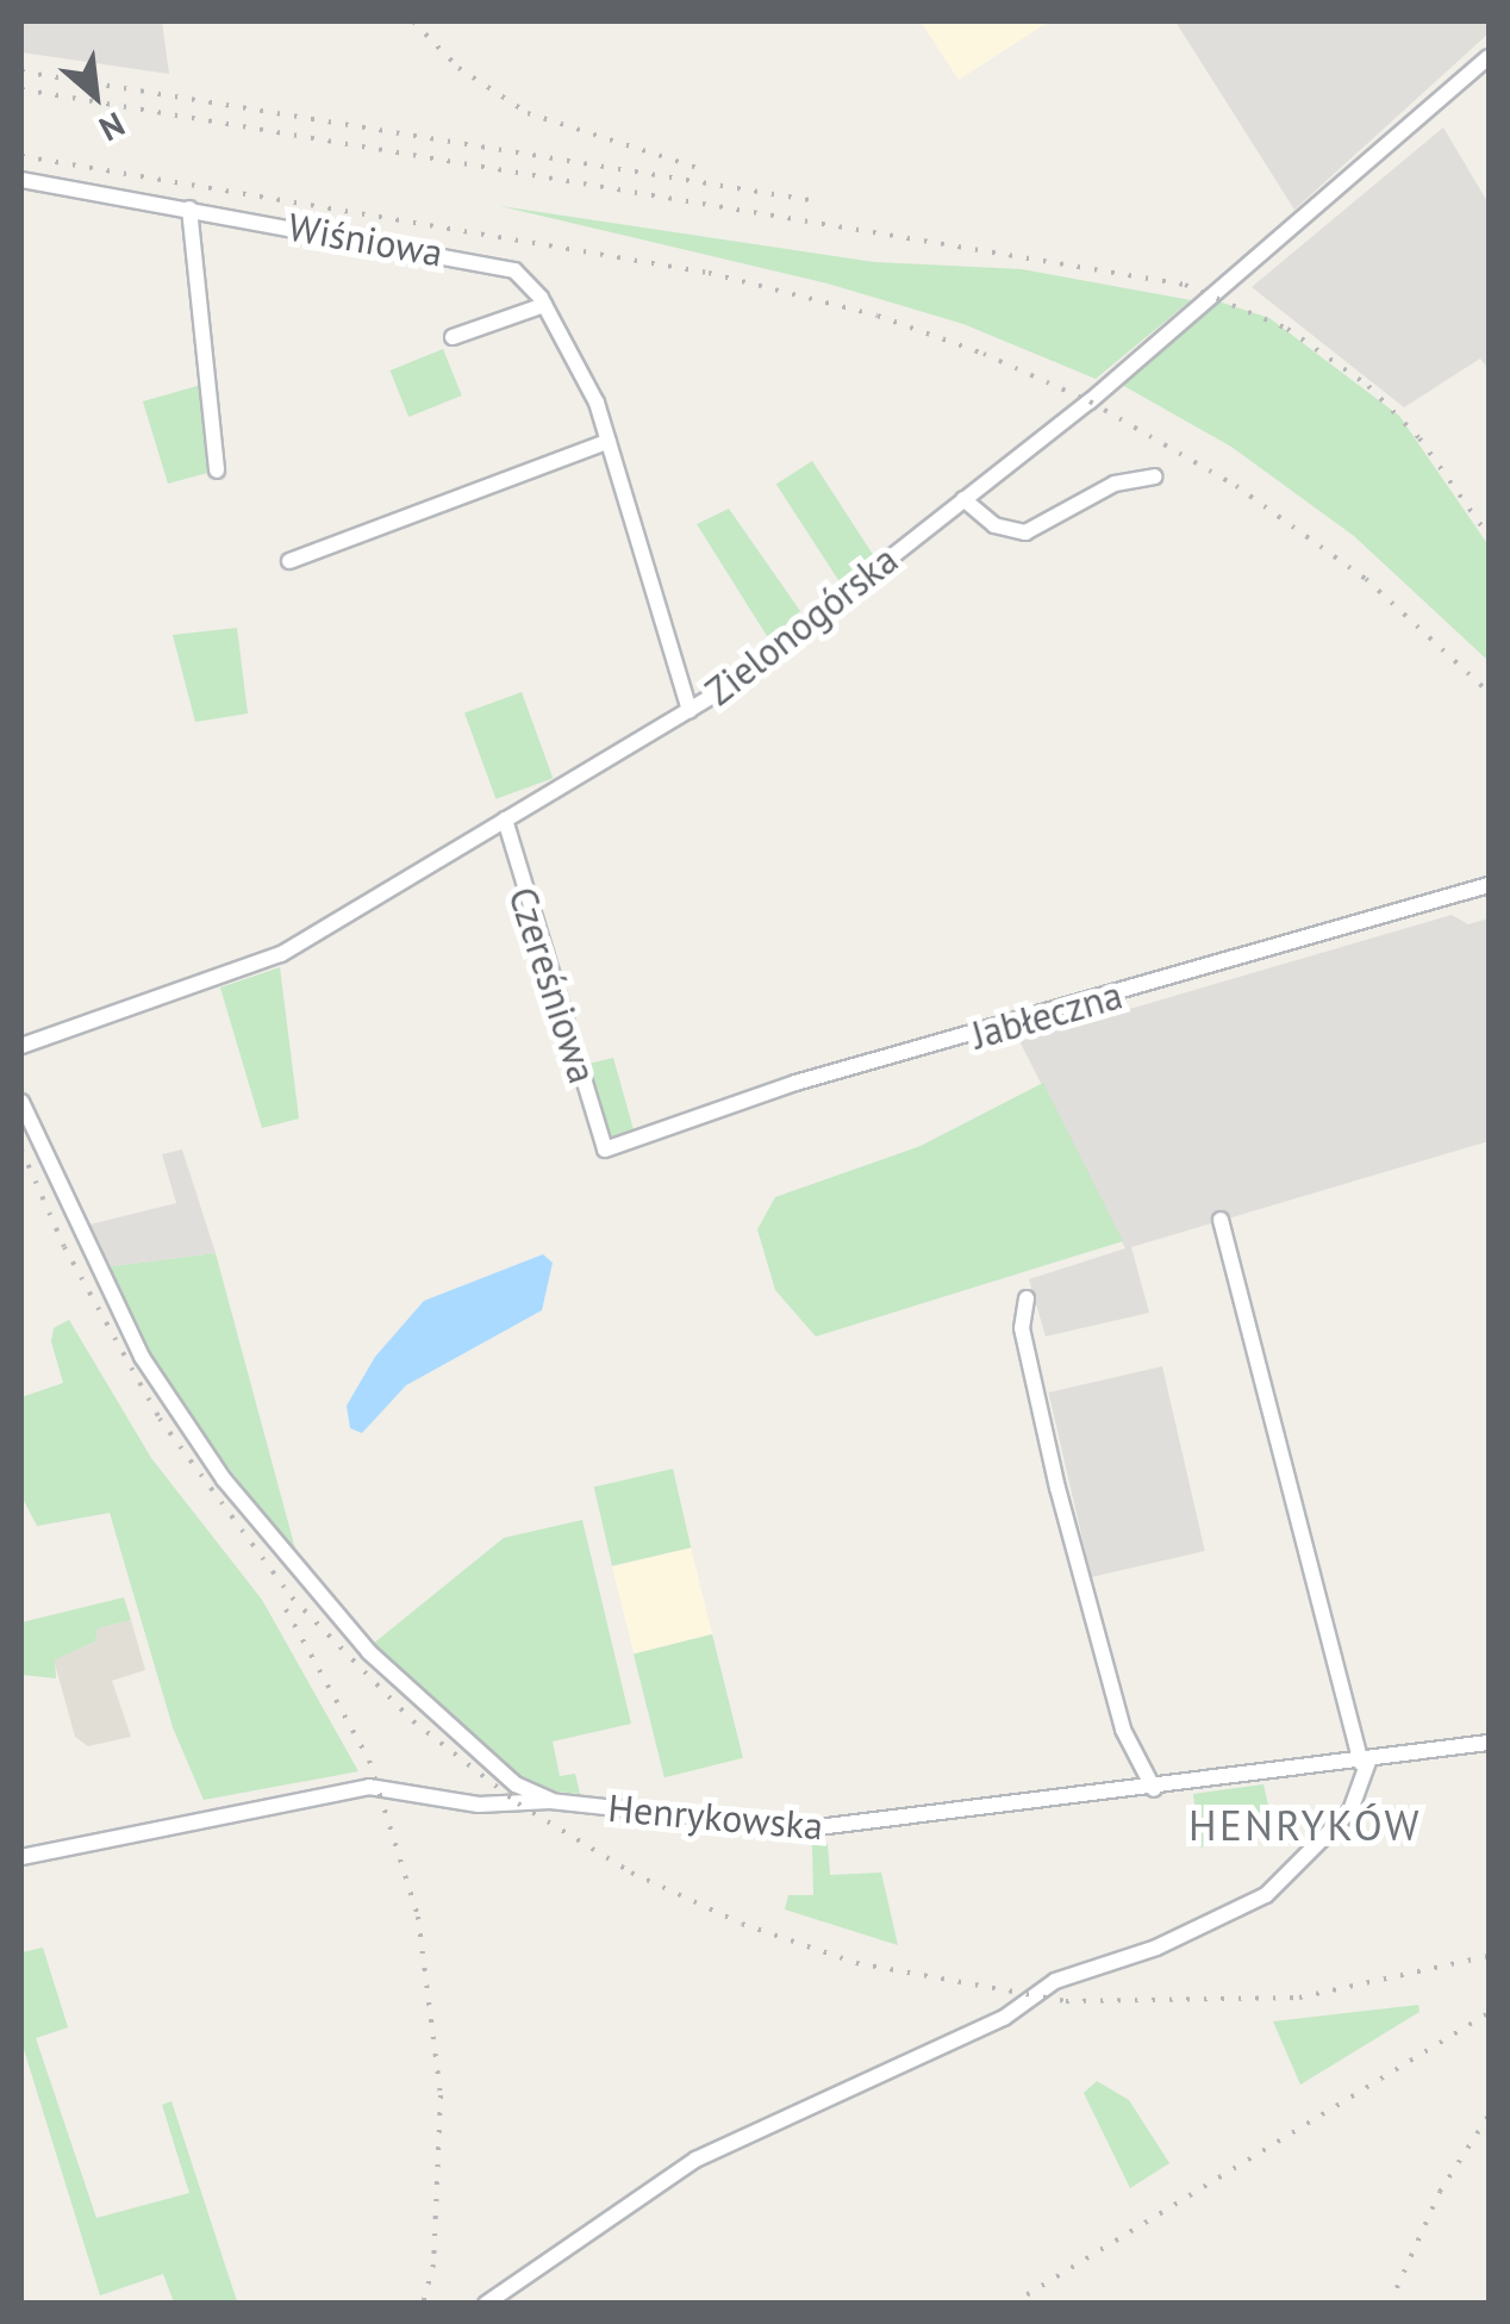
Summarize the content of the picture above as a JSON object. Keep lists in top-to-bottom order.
{
  "streets": {
    "street": [
      "Wiśniowa",
      "Zielonogórska",
      "Czereśniowa",
      "Jabłeczna",
      "Henrykowska"
    ]
  },
  "crossings": [
    ["Wiśniowa", "Zielonogórska"],
    ["Zielonogórska", "Czereśniowa"],
    ["Czereśniowa", "Jabłeczna"]
  ],
  "districts": ["HENRYKÓW"],
  "north": "bottom right"
}
